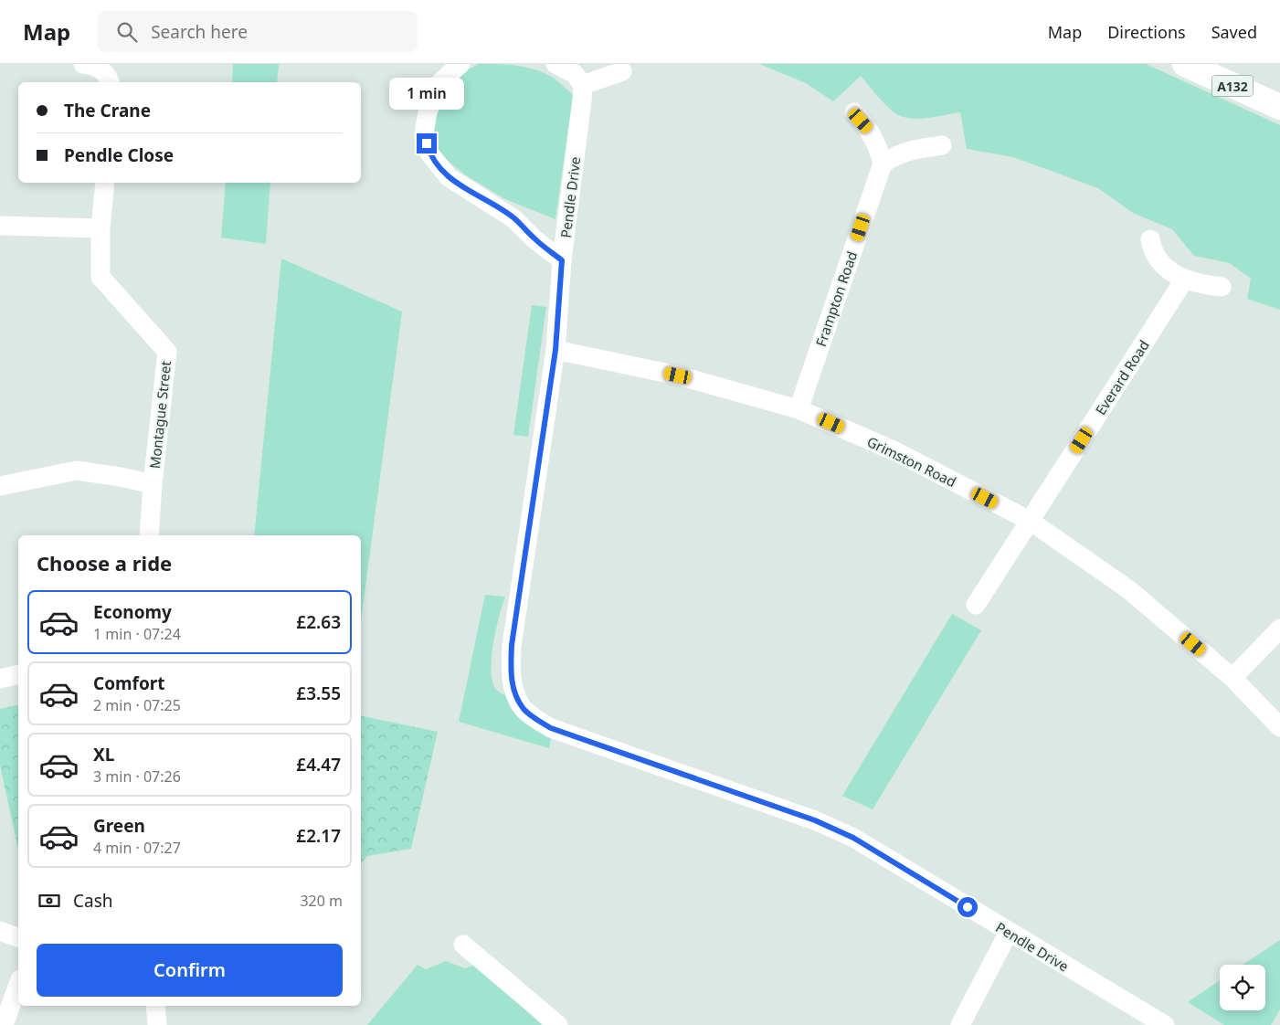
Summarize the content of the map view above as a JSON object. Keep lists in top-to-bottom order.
{
  "streets": {
    "main road": ["A132"],
    "street": [
      "Pendle Drive",
      "Frampton Road",
      "Everard Road",
      "Montague Street",
      "Grimston Road"
    ]
  },
  "crossings": [
    ["Pendle Drive", "Grimston Road"],
    ["Frampton Road", "Grimston Road"],
    ["Everard Road", "Grimston Road"]
  ],
  "page": {
    "header": "Map",
    "search": "Search here",
    "nav": ["Map", "Directions", "Saved"],
    "bubble": "1 min",
    "banner": ["The Crane", "Pendle Close"],
    "heading": "Choose a ride",
    "list": [
      {
        "name": "Economy",
        "note": "1 min · 07:24",
        "value": "£2.63"
      },
      {
        "name": "Comfort",
        "note": "2 min · 07:25",
        "value": "£3.55"
      },
      {
        "name": "XL",
        "note": "3 min · 07:26",
        "value": "£4.47"
      },
      {
        "name": "Green",
        "note": "4 min · 07:27",
        "value": "£2.17"
      }
    ],
    "pay": ["Cash", "320 m"],
    "buttons": "Confirm"
  }
}
